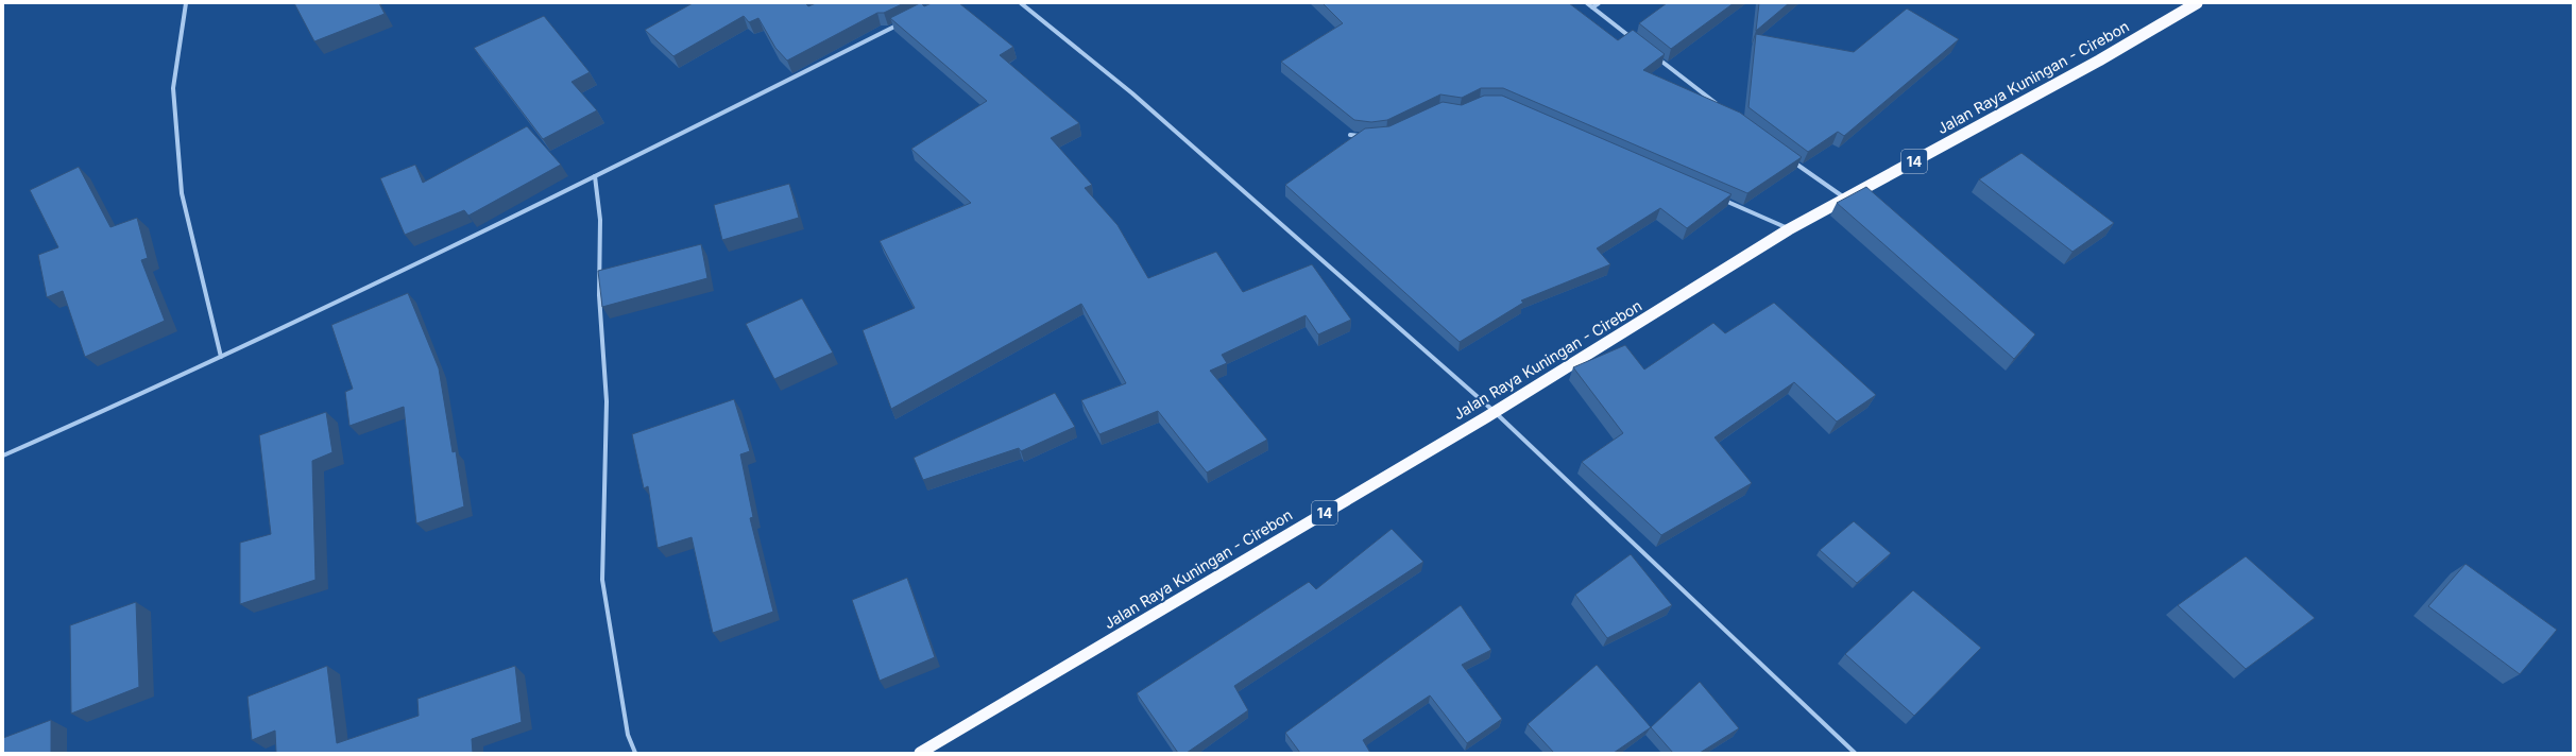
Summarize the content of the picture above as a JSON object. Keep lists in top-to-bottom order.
{
  "streets": {
    "highway": ["Jalan Raya Kuningan - Cirebon", "14"]
  }
}
